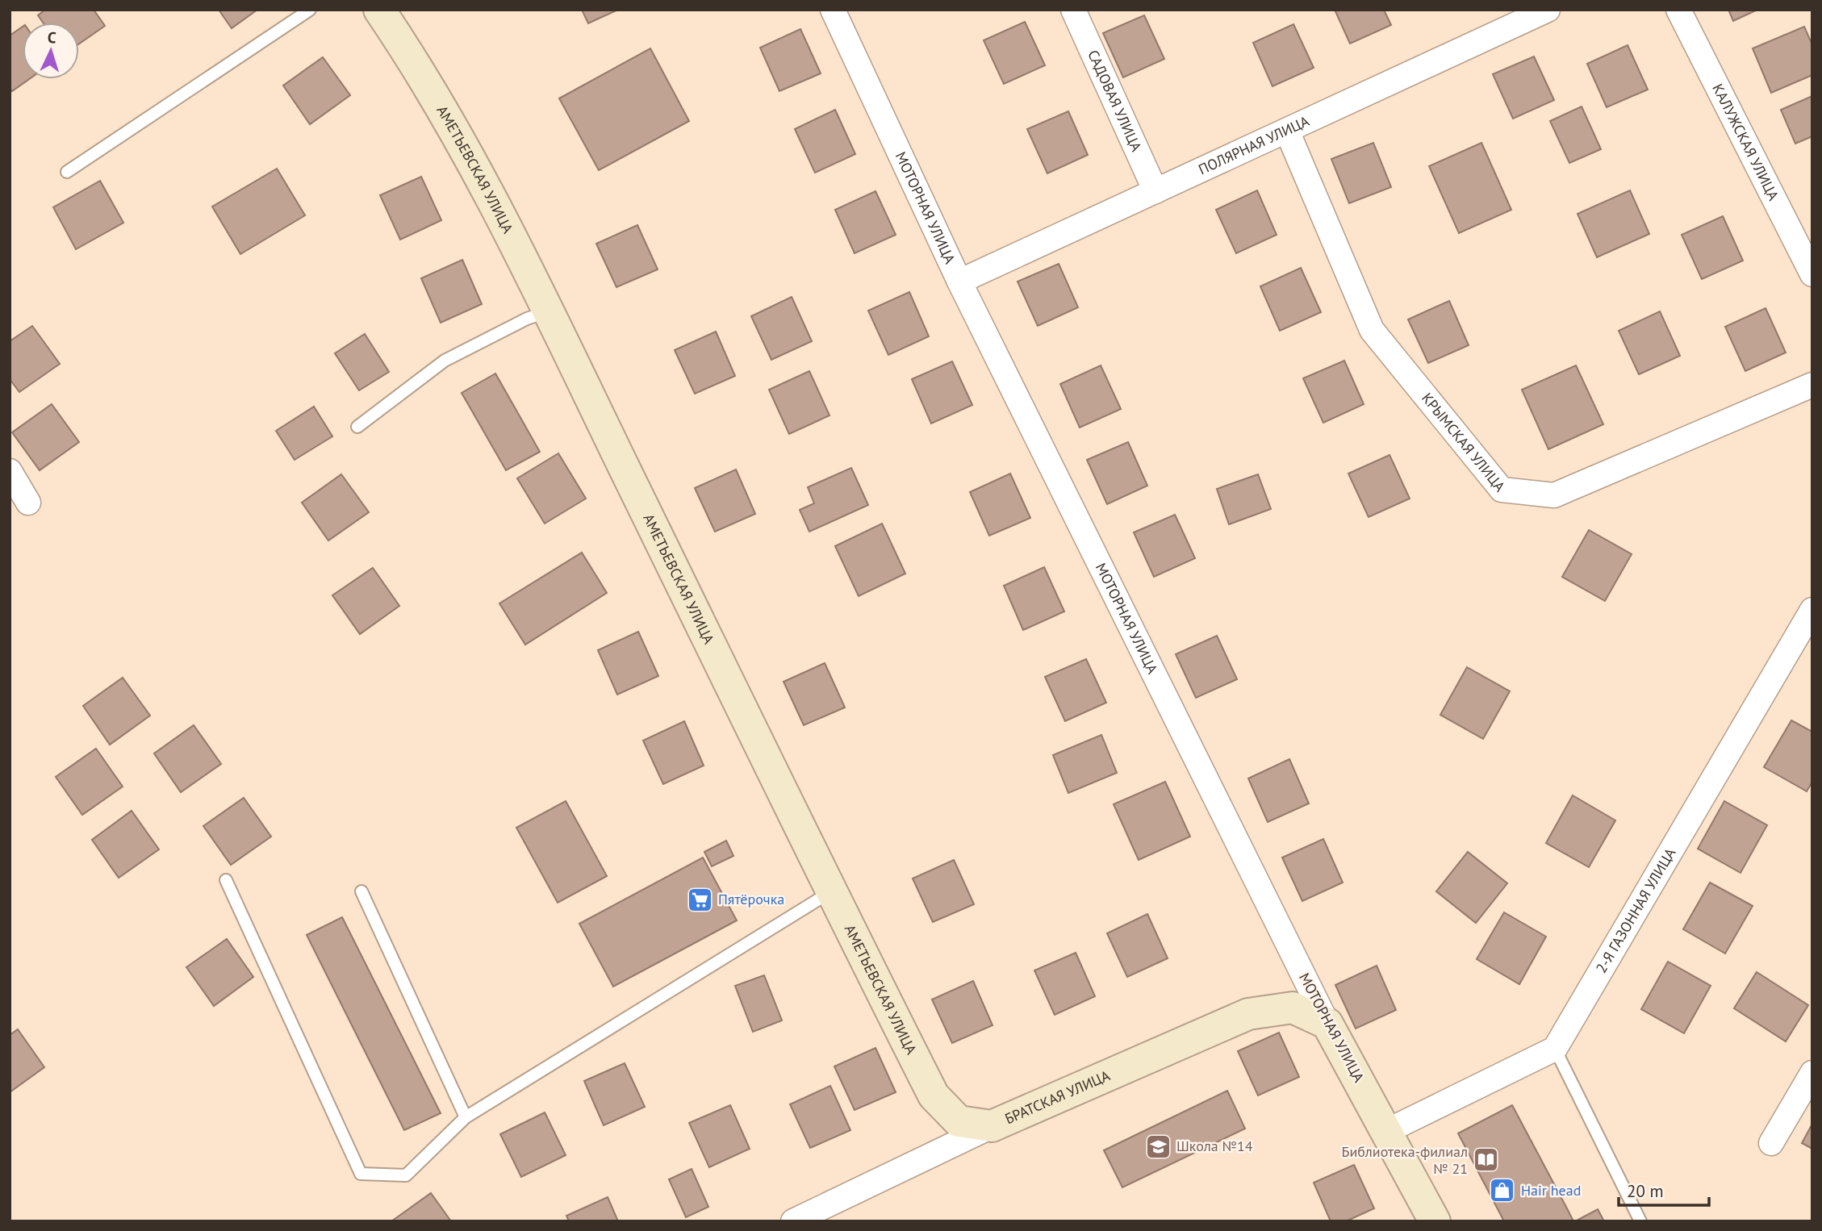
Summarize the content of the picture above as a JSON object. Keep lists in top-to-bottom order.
{
  "streets": {
    "street": [
      "САДОВАЯ УЛИЦА",
      "КАЛУЖСКАЯ УЛИЦА",
      "ПОЛЯРНАЯ УЛИЦА",
      "АМЕТЬЕВСКАЯ УЛИЦА",
      "МОТОРНАЯ УЛИЦА",
      "КРЫМСКАЯ УЛИЦА",
      "2-Я ГАЗОННАЯ УЛИЦА",
      "БРАТСКАЯ УЛИЦА"
    ]
  },
  "crossings": [
    ["САДОВАЯ УЛИЦА", "ПОЛЯРНАЯ УЛИЦА"],
    ["ПОЛЯРНАЯ УЛИЦА", "МОТОРНАЯ УЛИЦА"],
    ["ПОЛЯРНАЯ УЛИЦА", "КРЫМСКАЯ УЛИЦА"],
    ["АМЕТЬЕВСКАЯ УЛИЦА", "БРАТСКАЯ УЛИЦА"],
    ["МОТОРНАЯ УЛИЦА", "БРАТСКАЯ УЛИЦА"]
  ],
  "places": {
    "supermarket": ["Пятёрочка"],
    "school or university": ["Школа №14"],
    "library": ["Библиотека-филиал № 21"],
    "shop": ["Hair head"]
  },
  "scale_bar": "20 m",
  "north": "top"
}
